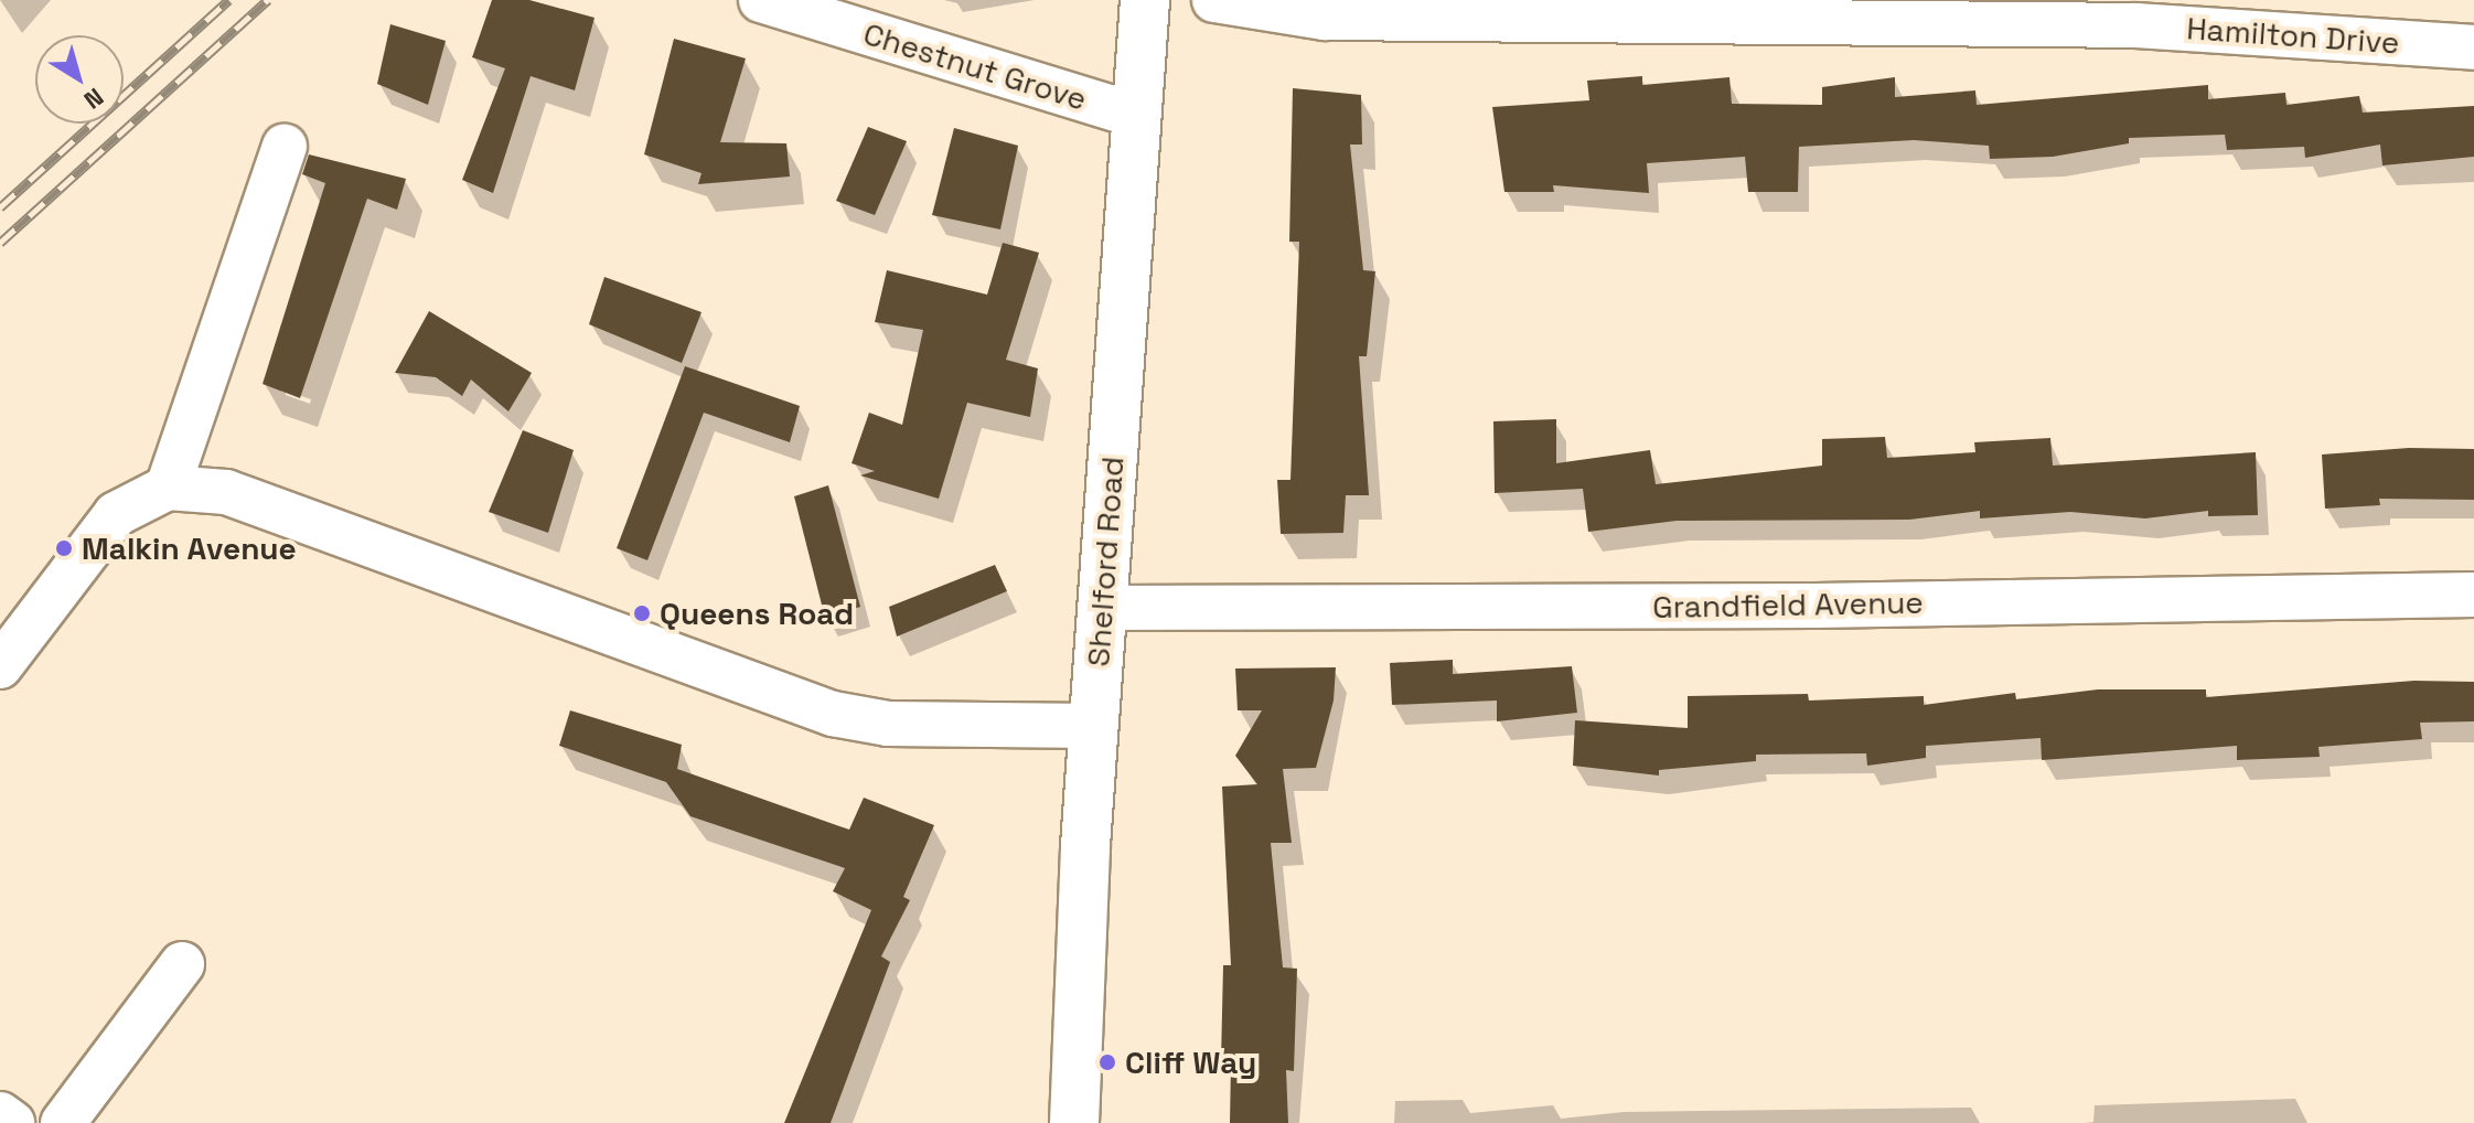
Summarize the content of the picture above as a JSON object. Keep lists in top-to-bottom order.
{
  "streets": {
    "street": [
      "Hamilton Drive",
      "Chestnut Grove",
      "Shelford Road",
      "Grandfield Avenue"
    ]
  },
  "crossings": [
    ["Chestnut Grove", "Shelford Road"],
    ["Shelford Road", "Grandfield Avenue"]
  ],
  "places": ["Malkin Avenue", "Queens Road", "Cliff Way"],
  "north": "bottom right"
}
